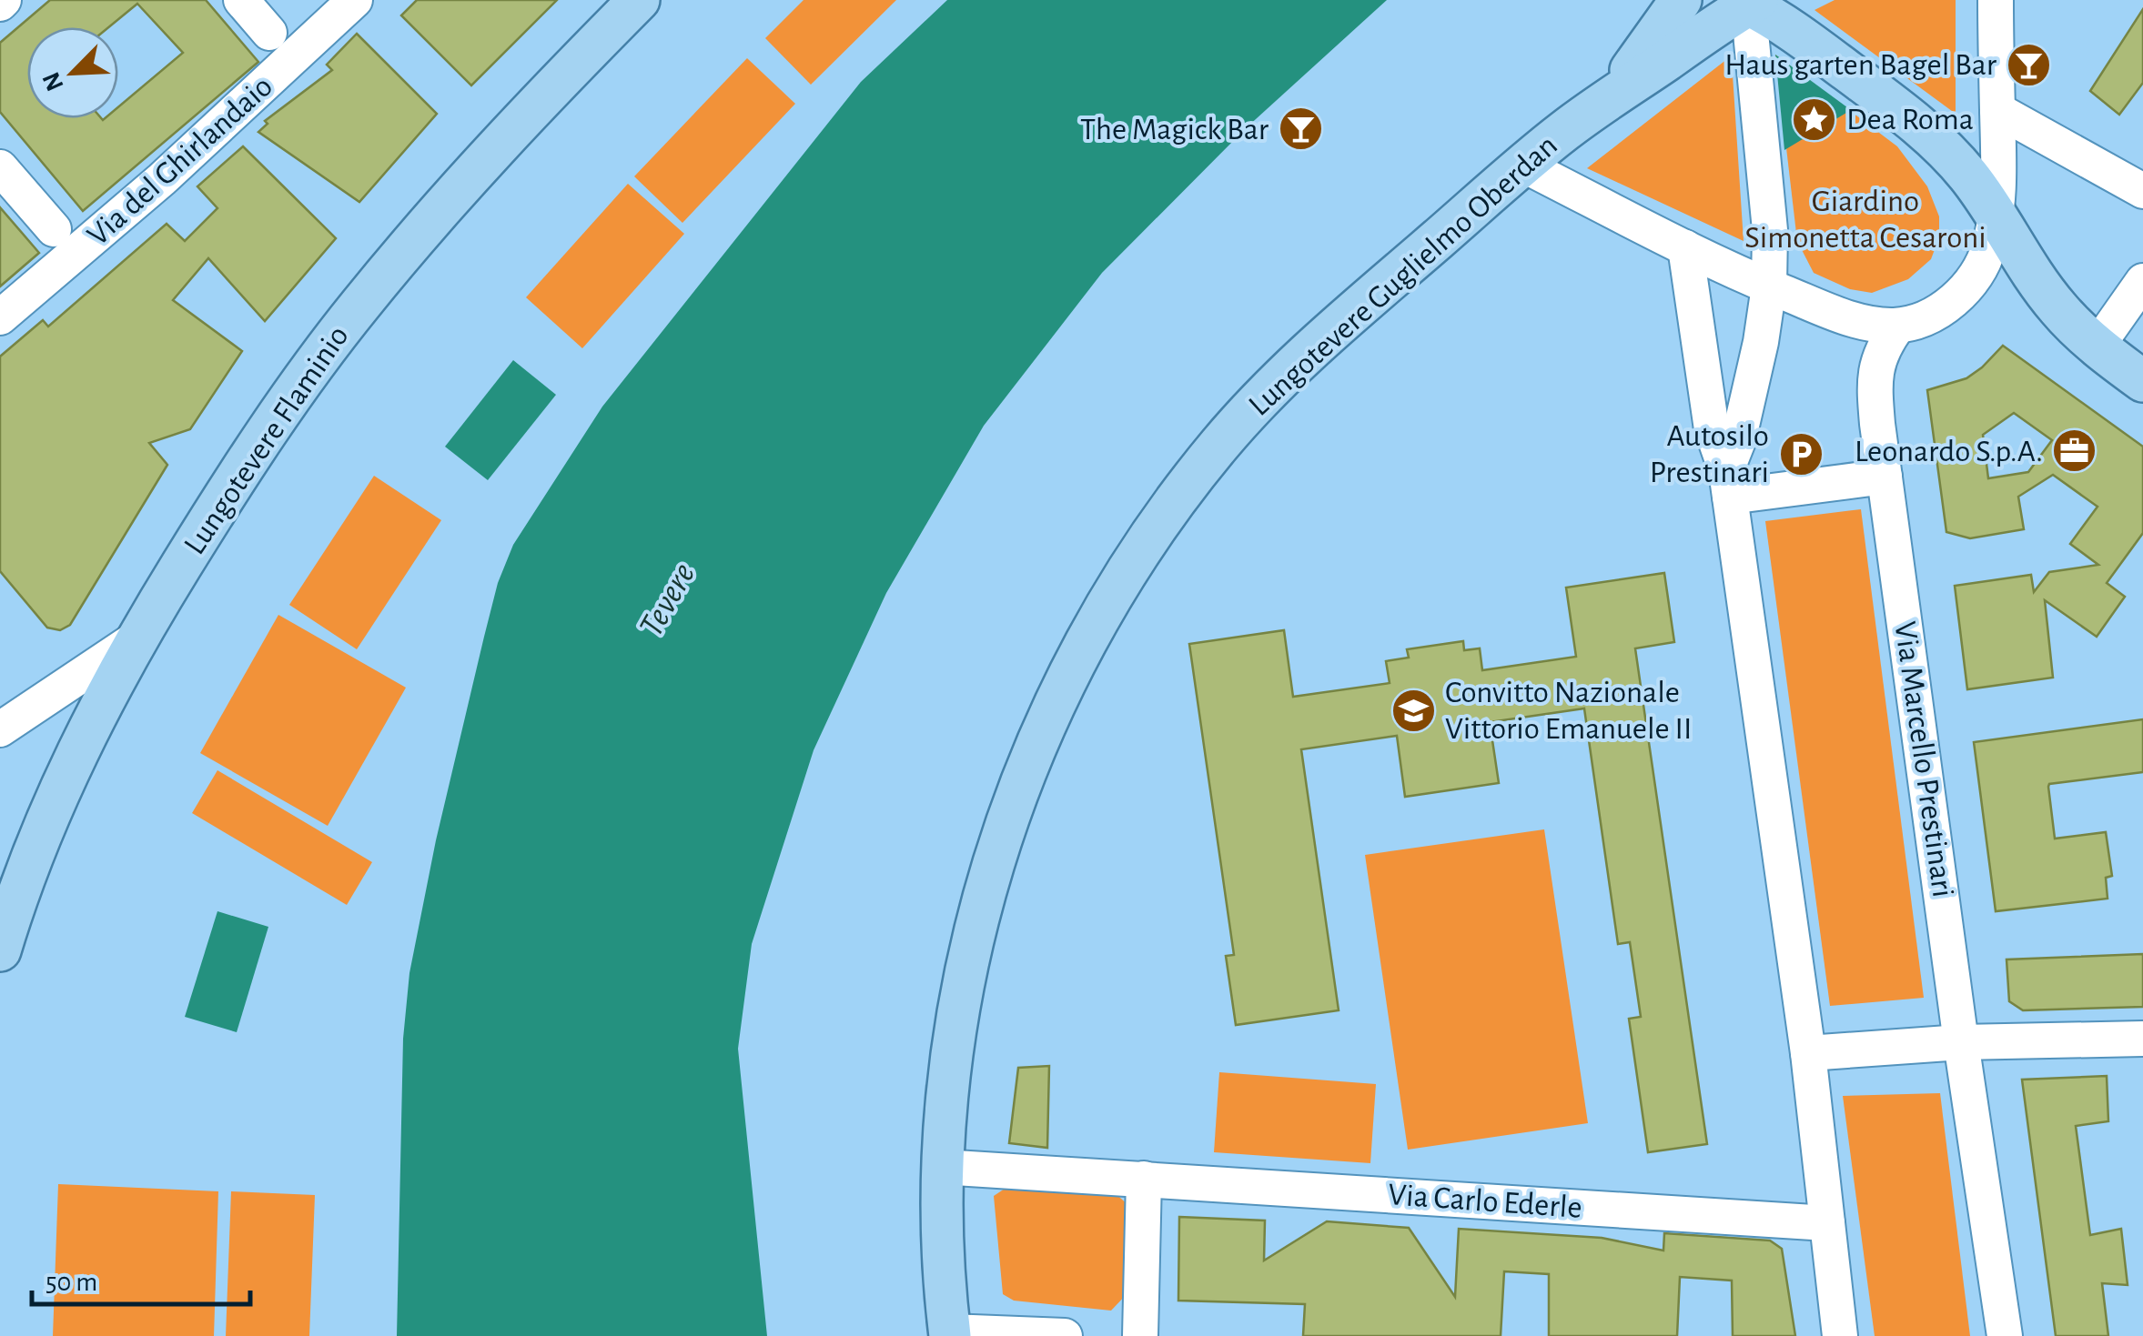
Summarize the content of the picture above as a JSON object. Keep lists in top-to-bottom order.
{
  "streets": {
    "main road": ["Lungotevere Guglielmo Oberdan", "Lungotevere Flaminio"],
    "street": ["Via del Ghirlandaio", "Via Marcello Prestinari", "Via Carlo Ederle"]
  },
  "crossings": [
    ["Lungotevere Guglielmo Oberdan", "Via Carlo Ederle"]
  ],
  "water": ["Tevere"],
  "parks": ["Giardino Simonetta Cesaroni"],
  "places": {
    "bar": ["Haus garten Bagel Bar", "The Magick Bar"],
    "place": ["Dea Roma"],
    "office": ["Leonardo S.p.A."],
    "parking": ["Autosilo Prestinari"],
    "school or university": ["Convitto Nazionale Vittorio Emanuele II"]
  },
  "scale_bar": "50 m",
  "north": "bottom left"
}
